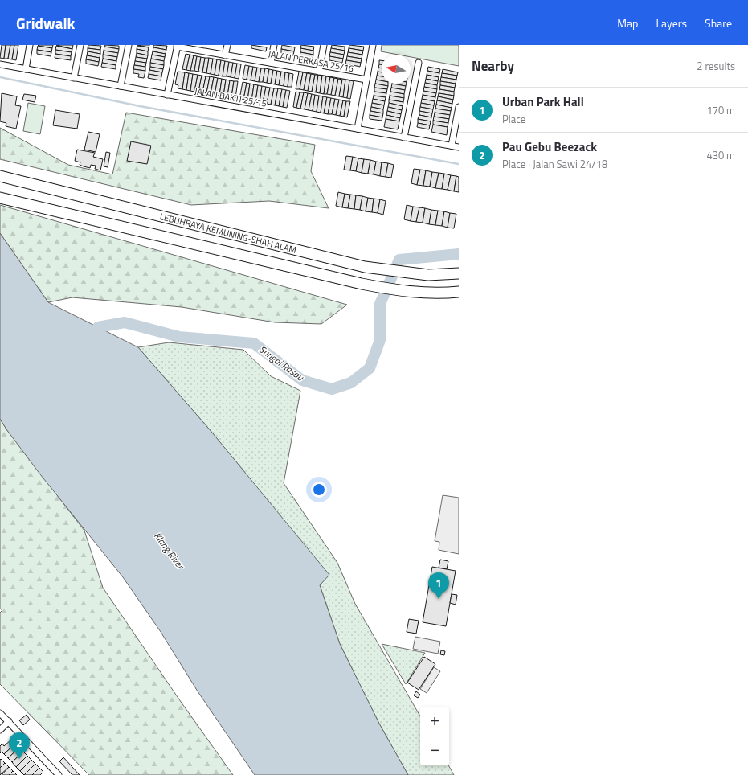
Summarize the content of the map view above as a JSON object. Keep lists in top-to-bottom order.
{
  "streets": {
    "highway": ["LEBUHRAYA KEMUNING-SHAH ALAM"],
    "street": ["JALAN PERKASA 25/16", "JALAN BAKTI 25/15"]
  },
  "water": ["Sungai Rasau", "Klang River"],
  "north": "left",
  "page": {
    "header": "Gridwalk",
    "nav": ["Map", "Layers", "Share"],
    "heading": ["Nearby", "2 results"],
    "list": [
      {
        "mark": "1",
        "name": "Urban Park Hall",
        "note": "Place",
        "value": "170 m"
      },
      {
        "mark": "2",
        "name": "Pau Gebu Beezack",
        "note": "Place · Jalan Sawi 24/18",
        "value": "430 m"
      }
    ],
    "pins": ["1", "2"],
    "map_buttons": ["+", "−"]
  }
}
